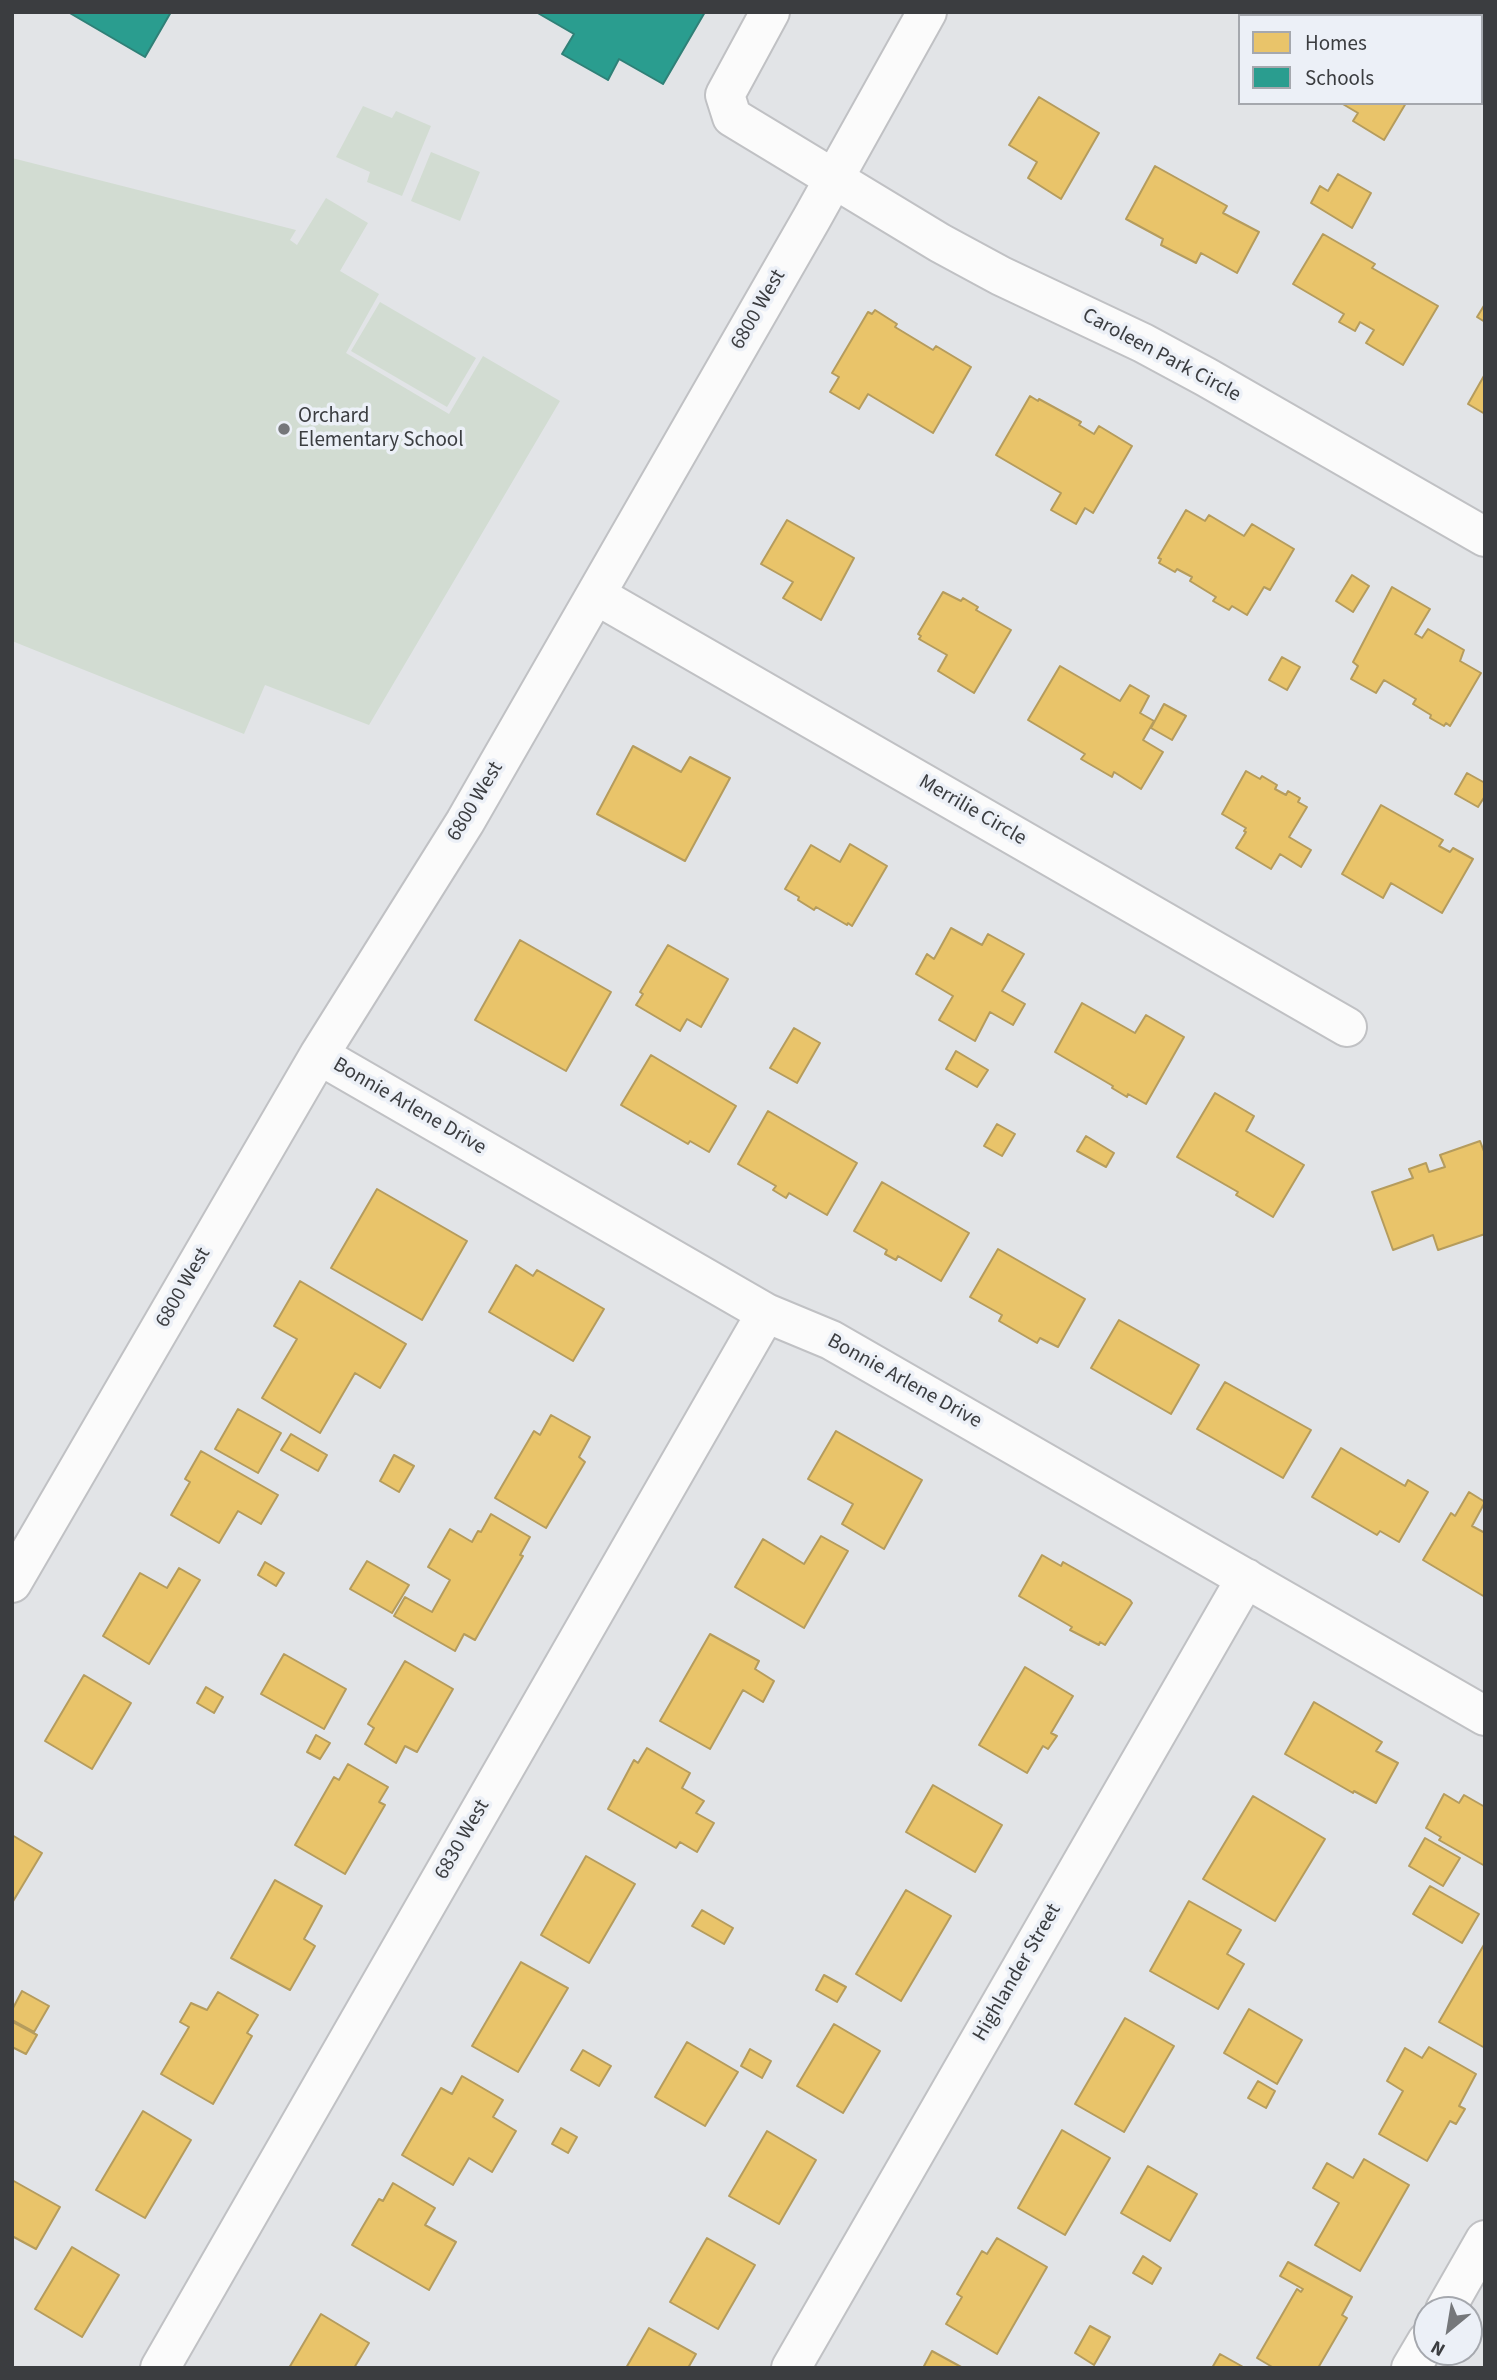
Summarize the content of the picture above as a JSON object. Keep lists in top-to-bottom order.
{
  "streets": {
    "street": [
      "6800 West",
      "Caroleen Park Circle",
      "Merrilie Circle",
      "Bonnie Arlene Drive",
      "6830 West",
      "Highlander Street"
    ]
  },
  "crossings": [
    ["6800 West", "Caroleen Park Circle"],
    ["6800 West", "Merrilie Circle"],
    ["6800 West", "Bonnie Arlene Drive"],
    ["Bonnie Arlene Drive", "6830 West"],
    ["Bonnie Arlene Drive", "Highlander Street"]
  ],
  "places": ["Orchard Elementary School"],
  "legend": ["Homes", "Schools"],
  "north": "bottom left"
}
